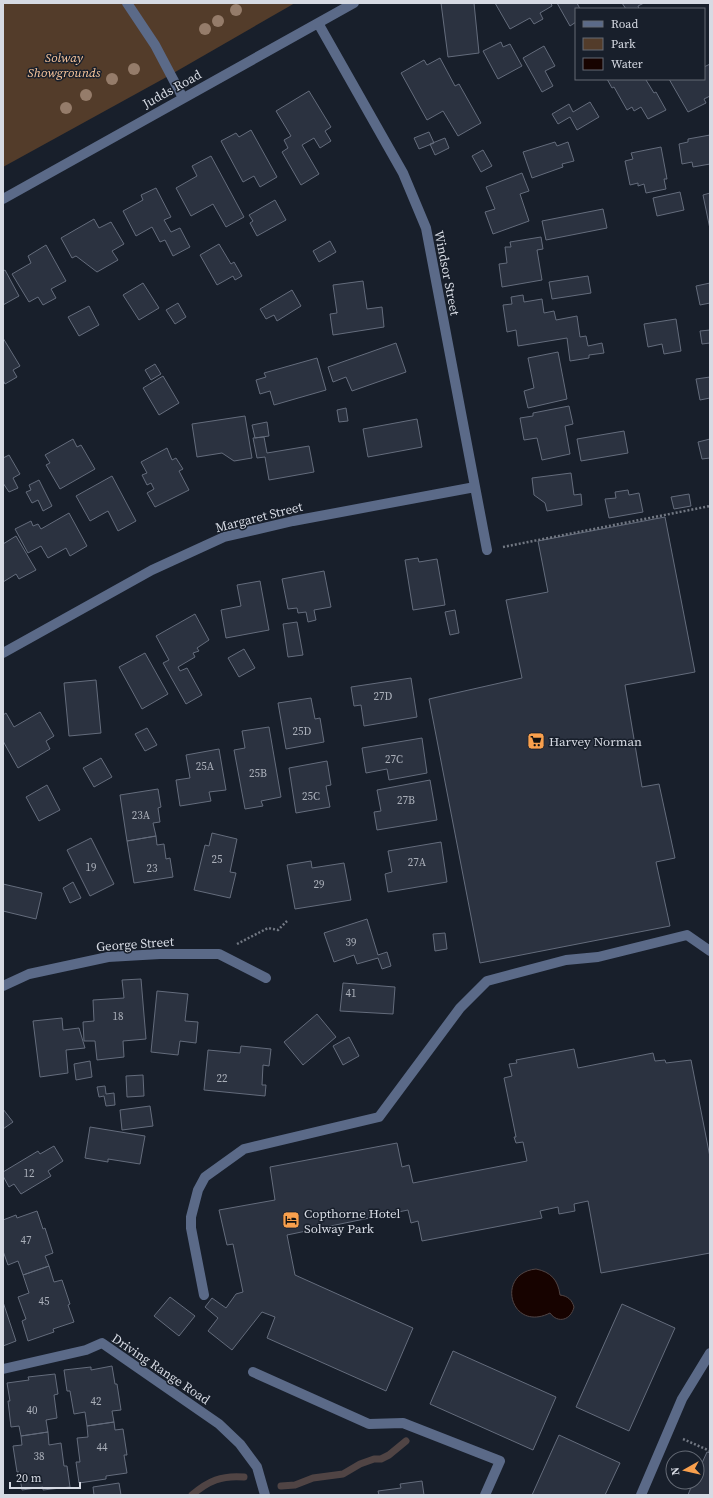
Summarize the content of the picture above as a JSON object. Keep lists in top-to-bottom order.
{
  "streets": {
    "street": [
      "Judds Road",
      "Windsor Street",
      "Margaret Street",
      "George Street",
      "Driving Range Road"
    ]
  },
  "crossings": [
    ["Judds Road", "Windsor Street"],
    ["Windsor Street", "Margaret Street"]
  ],
  "parks": ["Solway Showgrounds"],
  "places": {
    "supermarket": ["Harvey Norman"],
    "hotel": ["Copthorne Hotel Solway Park"]
  },
  "house_numbers": [
    "27D",
    "25D",
    "27C",
    "25A",
    "25B",
    "25C",
    "27B",
    "23A",
    "25",
    "27A",
    "19",
    "23",
    "29",
    "39",
    "41",
    "18",
    "22",
    "12",
    "47",
    "45",
    "42",
    "40",
    "44",
    "38"
  ],
  "legend": ["Road", "Park", "Water"],
  "scale_bar": "20 m",
  "north": "left"
}
